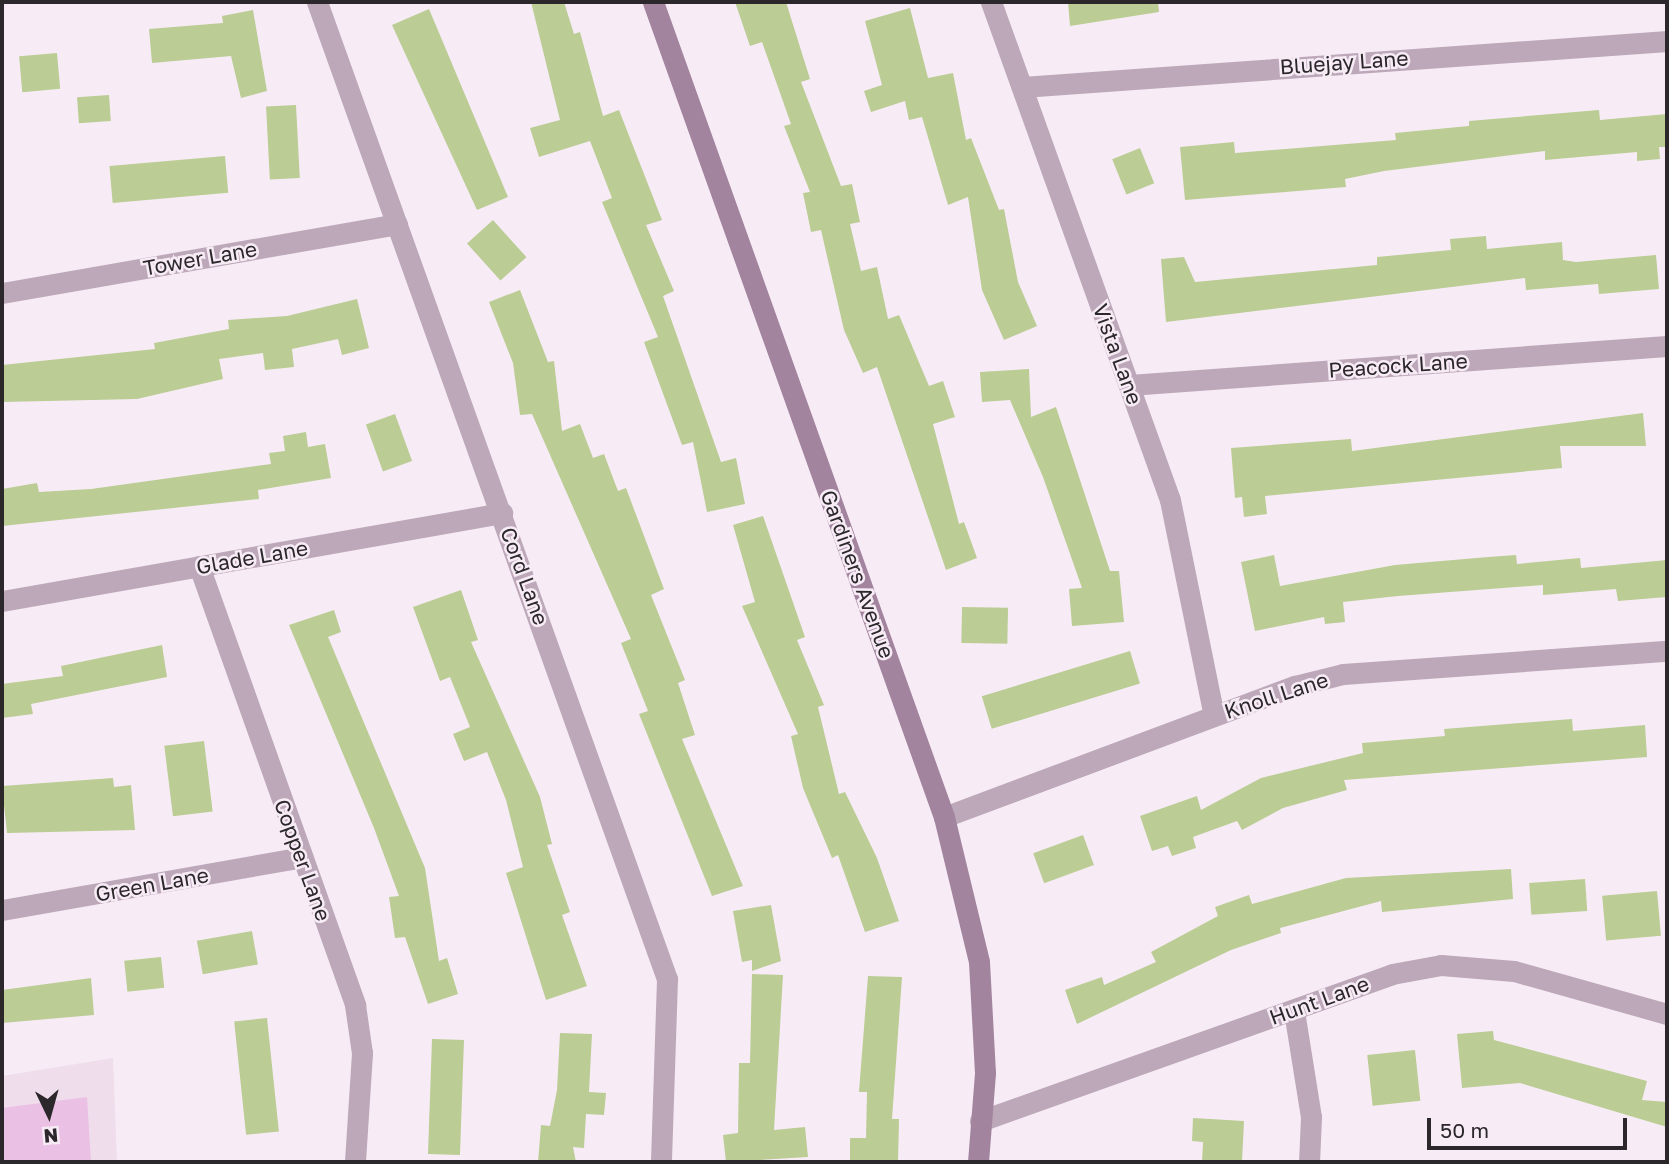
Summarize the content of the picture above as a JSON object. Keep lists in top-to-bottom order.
{
  "streets": {
    "main road": ["Gardiners Avenue"],
    "street": [
      "Bluejay Lane",
      "Tower Lane",
      "Vista Lane",
      "Peacock Lane",
      "Glade Lane",
      "Cord Lane",
      "Knoll Lane",
      "Copper Lane",
      "Green Lane",
      "Hunt Lane"
    ]
  },
  "crossings": [
    ["Bluejay Lane", "Vista Lane"],
    ["Tower Lane", "Cord Lane"],
    ["Vista Lane", "Peacock Lane"],
    ["Vista Lane", "Knoll Lane"],
    ["Glade Lane", "Cord Lane"],
    ["Glade Lane", "Copper Lane"],
    ["Gardiners Avenue", "Knoll Lane"],
    ["Gardiners Avenue", "Hunt Lane"],
    ["Copper Lane", "Green Lane"]
  ],
  "scale_bar": "50 m",
  "north": "bottom"
}
